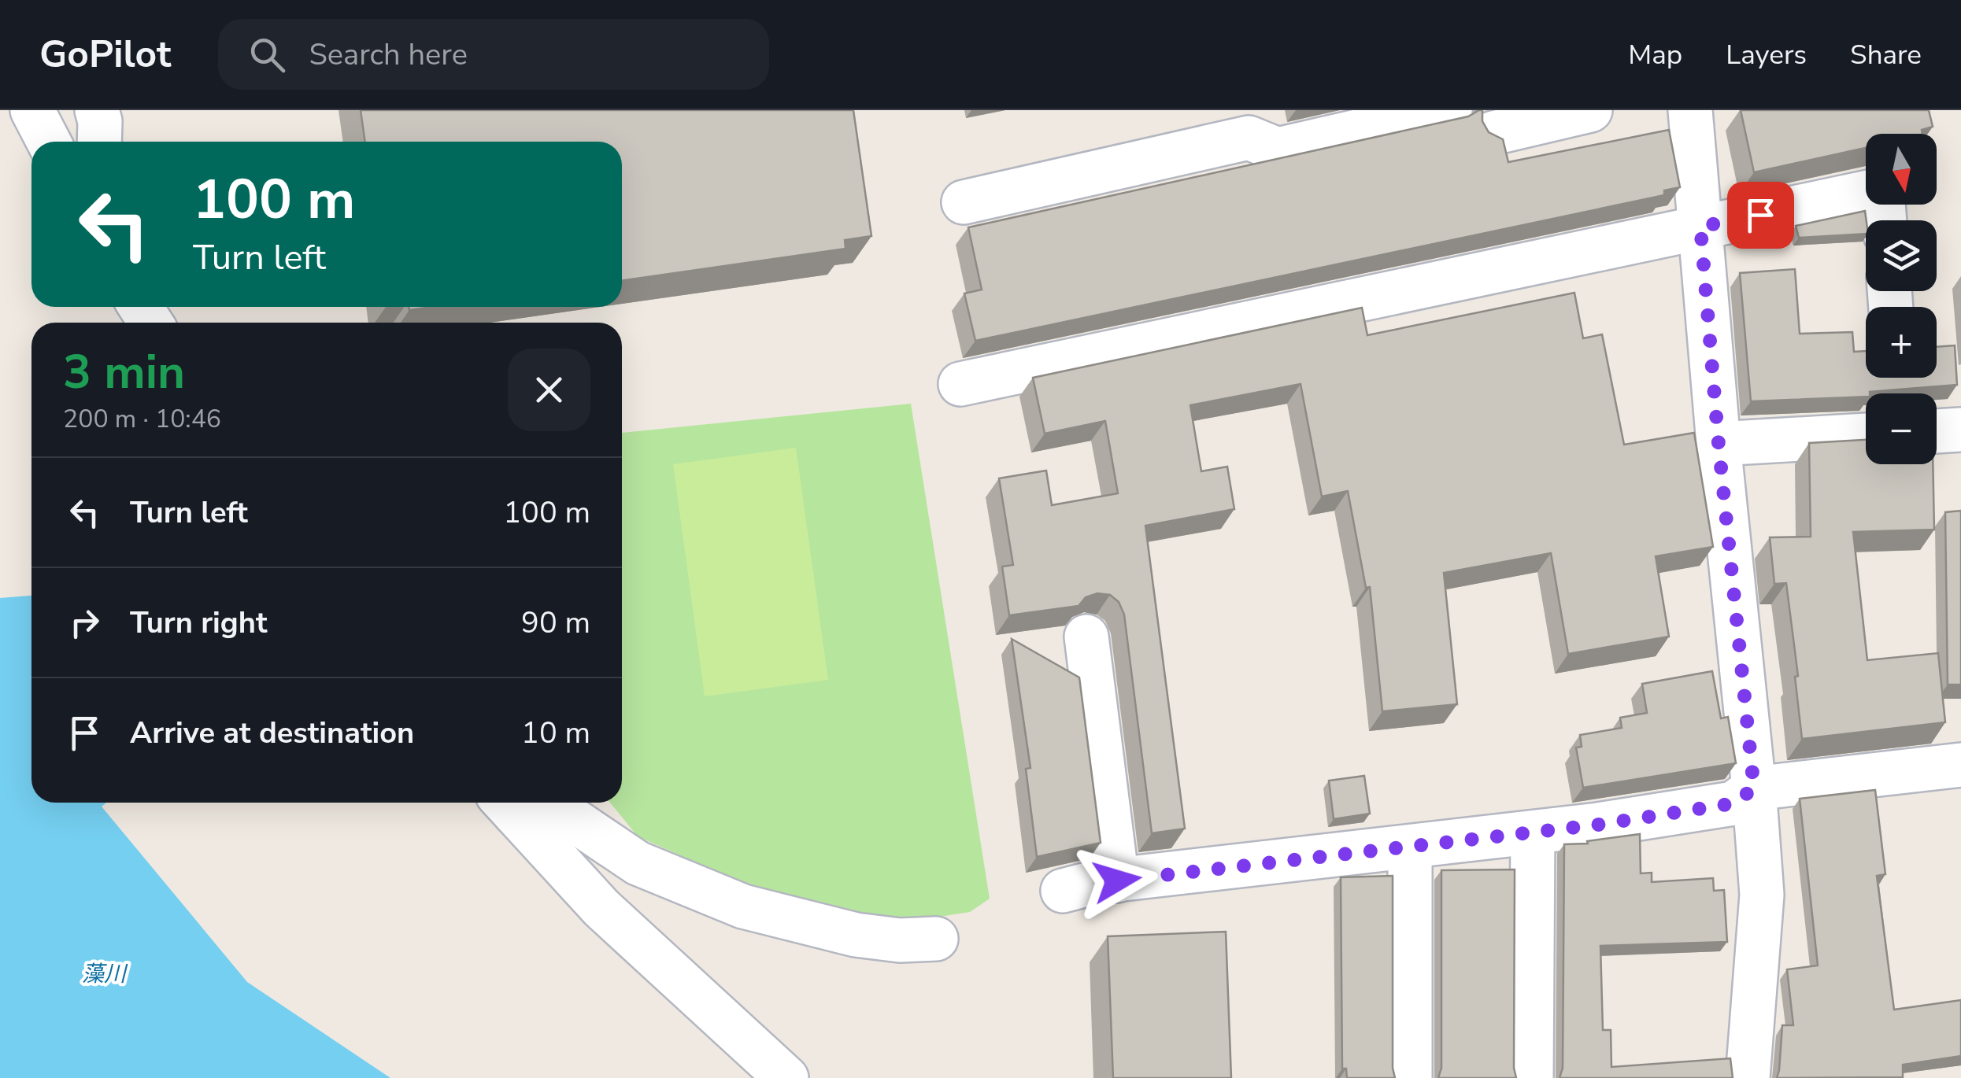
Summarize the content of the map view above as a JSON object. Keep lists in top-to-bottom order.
{
  "water": ["藻川"],
  "north": "bottom",
  "page": {
    "header": "GoPilot",
    "search": "Search here",
    "nav": ["Map", "Layers", "Share"],
    "map_buttons": ["+", "−"],
    "turn": ["100 m", "Turn left"],
    "heading": ["3 min", "200 m · 10:46"],
    "list": [
      {
        "name": "Turn left",
        "value": "100 m"
      },
      {
        "name": "Turn right",
        "value": "90 m"
      },
      {
        "name": "Arrive at destination",
        "value": "10 m"
      }
    ]
  }
}
